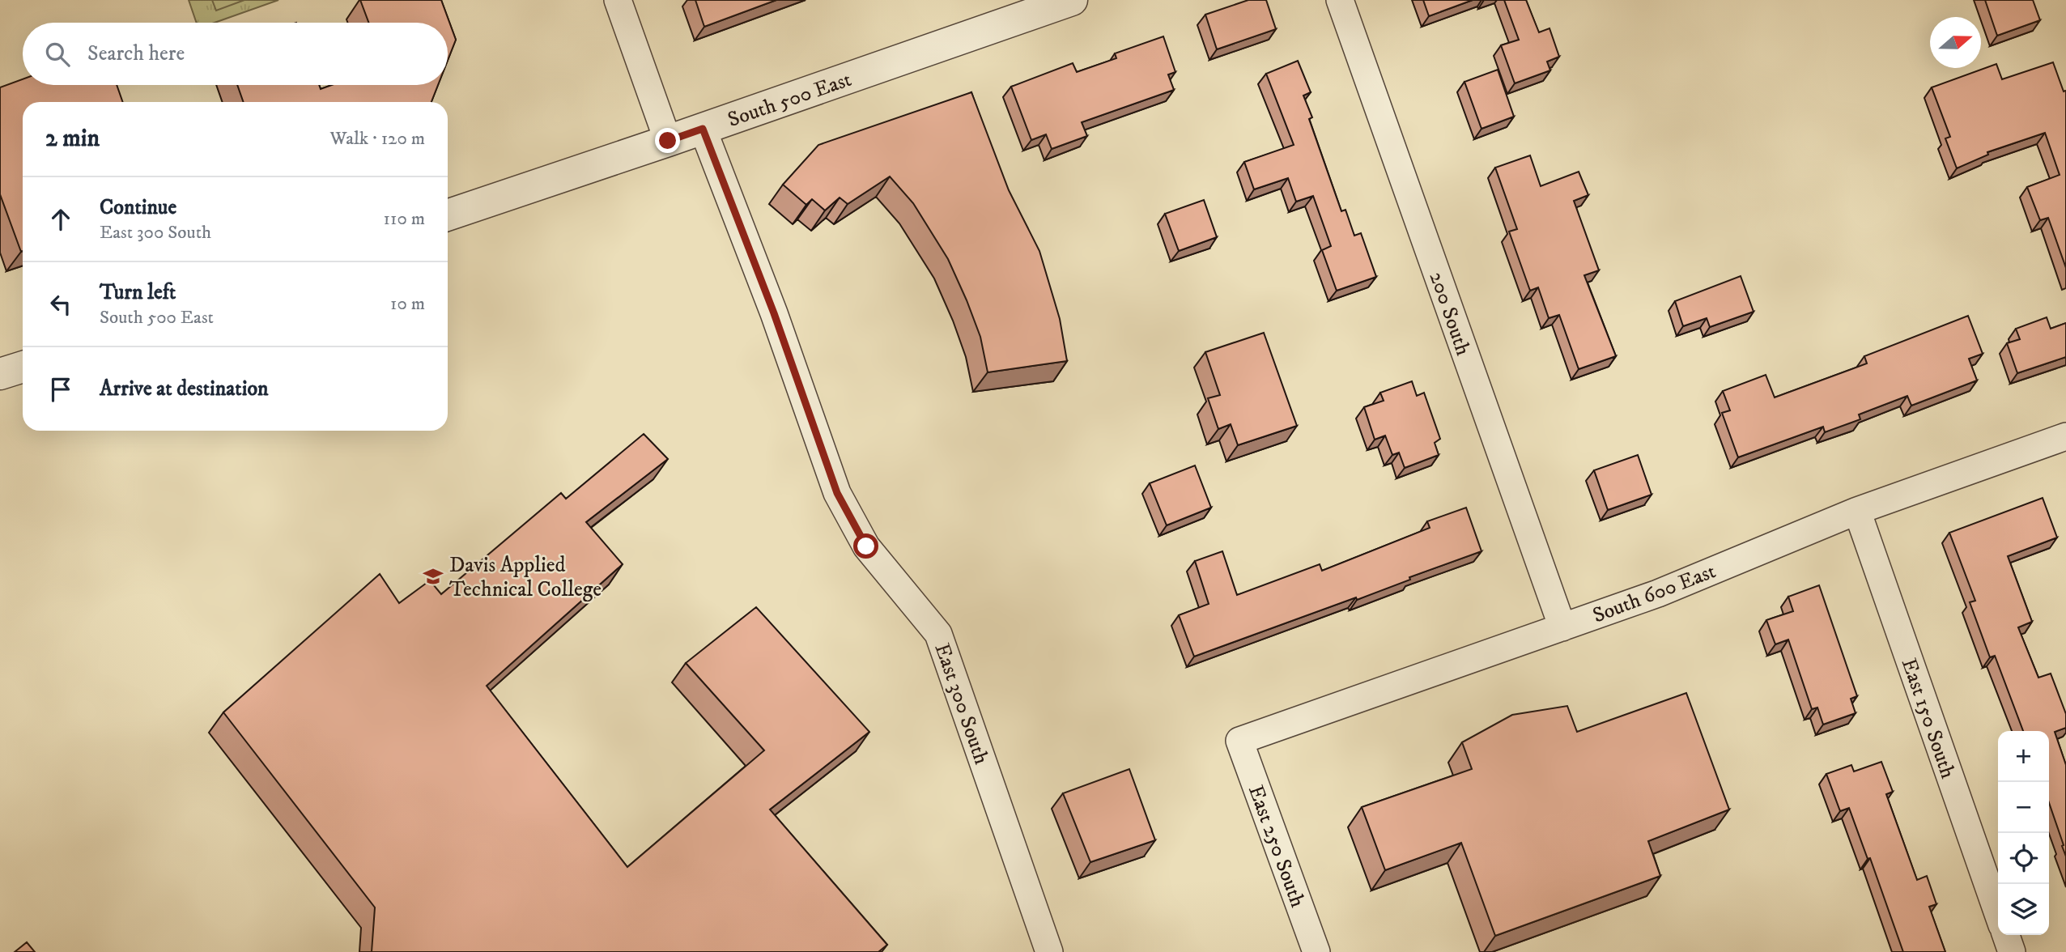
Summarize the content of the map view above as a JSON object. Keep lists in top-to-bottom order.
{
  "streets": {
    "street": [
      "South 500 East",
      "200 South",
      "South 600 East",
      "East 300 South",
      "East 150 South",
      "East 250 South"
    ]
  },
  "crossings": [
    ["South 500 East", "East 300 South"],
    ["200 South", "South 600 East"],
    ["South 600 East", "East 150 South"],
    ["South 600 East", "East 250 South"]
  ],
  "places": {
    "school or university": ["Davis Applied Technical College"]
  },
  "north": "right",
  "page": {
    "search": "Search here",
    "heading": ["2 min", "Walk · 120 m"],
    "list": [
      ["Continue", "East 300 South", "110 m"],
      ["Turn left", "South 500 East", "10 m"],
      "Arrive at destination"
    ],
    "map_buttons": ["+", "−"]
  }
}
